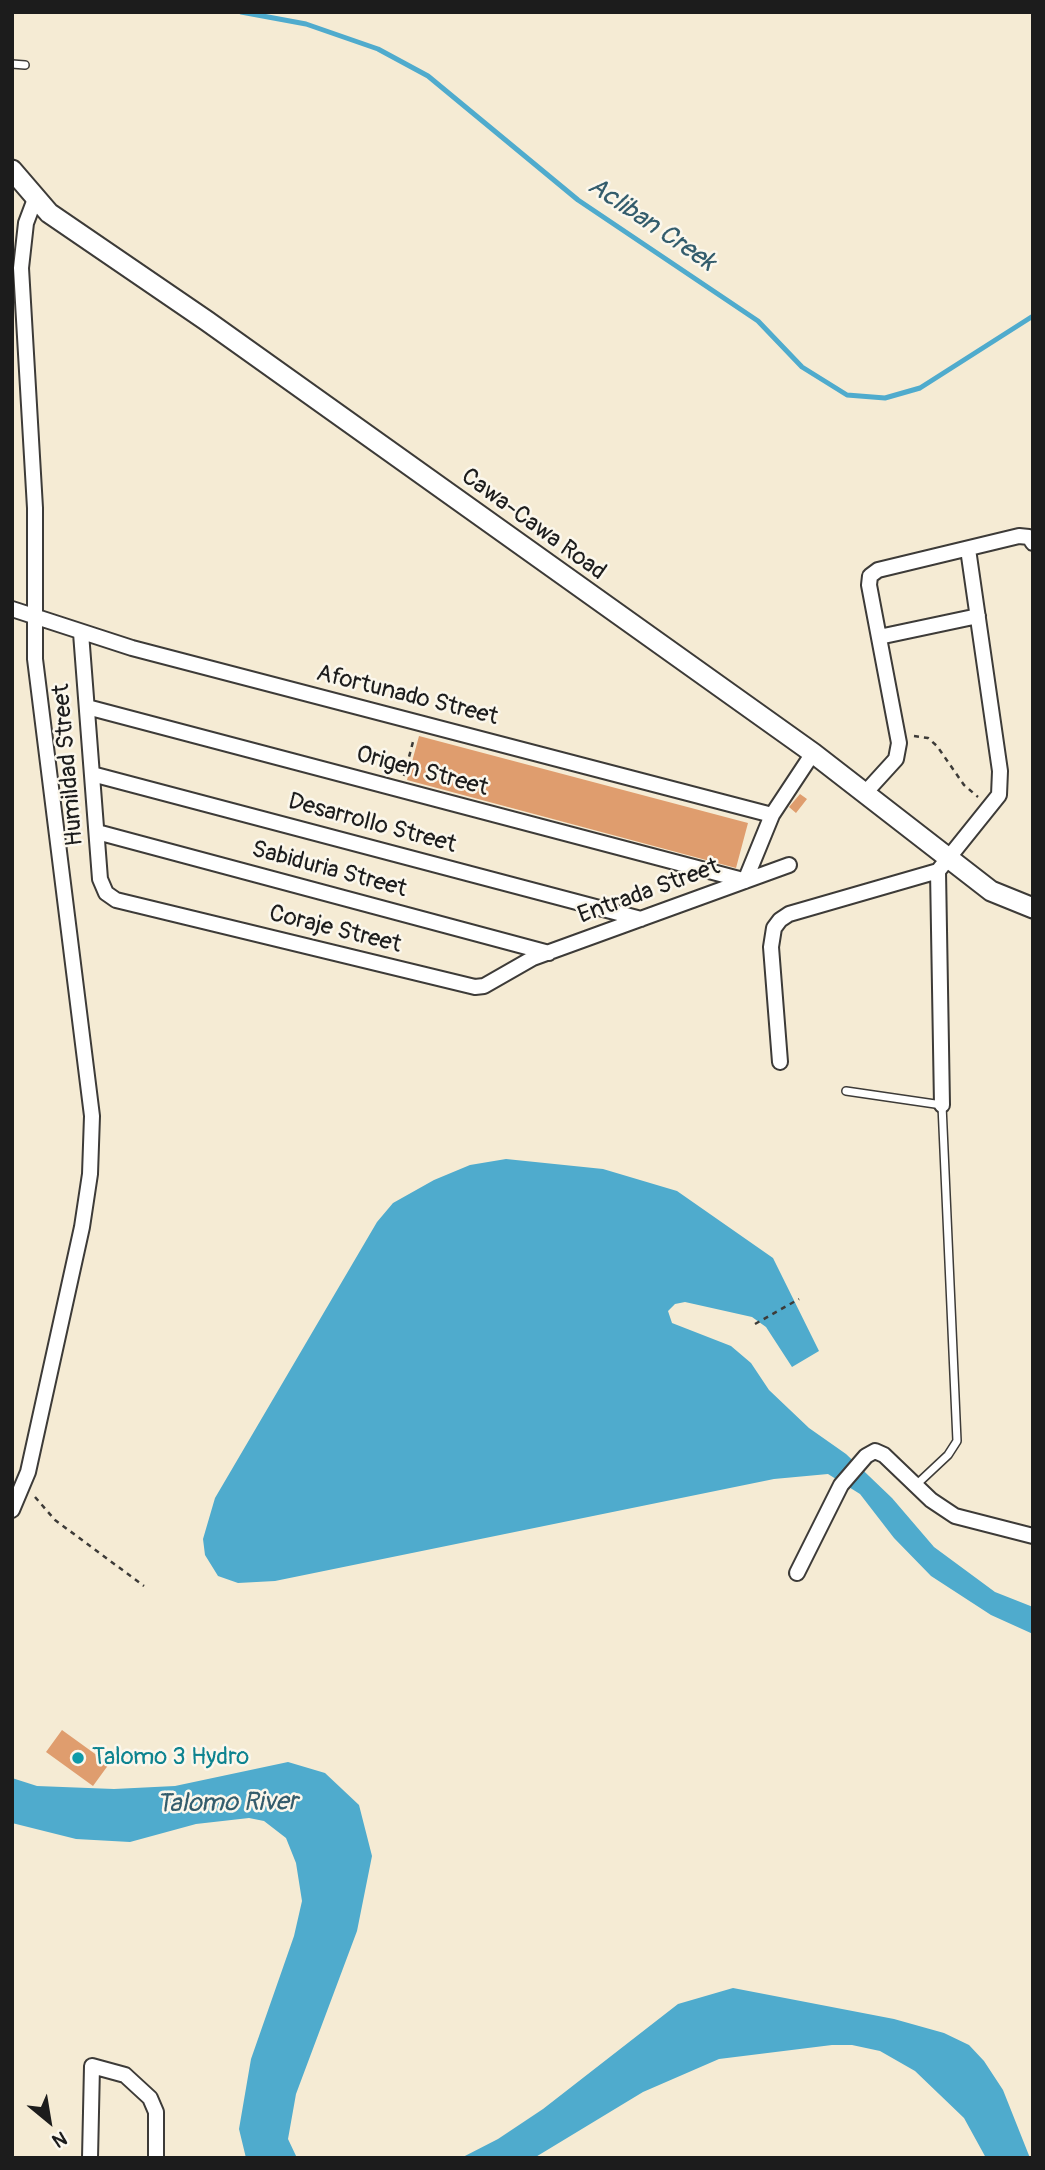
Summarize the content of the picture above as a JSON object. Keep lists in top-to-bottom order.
{
  "streets": {
    "street": [
      "Cawa-Cawa Road",
      "Afortunado Street",
      "Humildad Street",
      "Origen Street",
      "Desarrollo Street",
      "Sabiduria Street",
      "Entrada Street",
      "Coraje Street"
    ]
  },
  "crossings": [
    ["Cawa-Cawa Road", "Entrada Street"],
    ["Afortunado Street", "Humildad Street"],
    ["Afortunado Street", "Entrada Street"],
    ["Humildad Street", "Origen Street"],
    ["Humildad Street", "Desarrollo Street"],
    ["Humildad Street", "Sabiduria Street"],
    ["Humildad Street", "Coraje Street"],
    ["Origen Street", "Entrada Street"],
    ["Desarrollo Street", "Entrada Street"],
    ["Sabiduria Street", "Entrada Street"],
    ["Sabiduria Street", "Coraje Street"],
    ["Entrada Street", "Coraje Street"]
  ],
  "water": ["Acliban Creek", "Talomo River"],
  "places": ["Talomo 3 Hydro"],
  "north": "bottom right"
}
